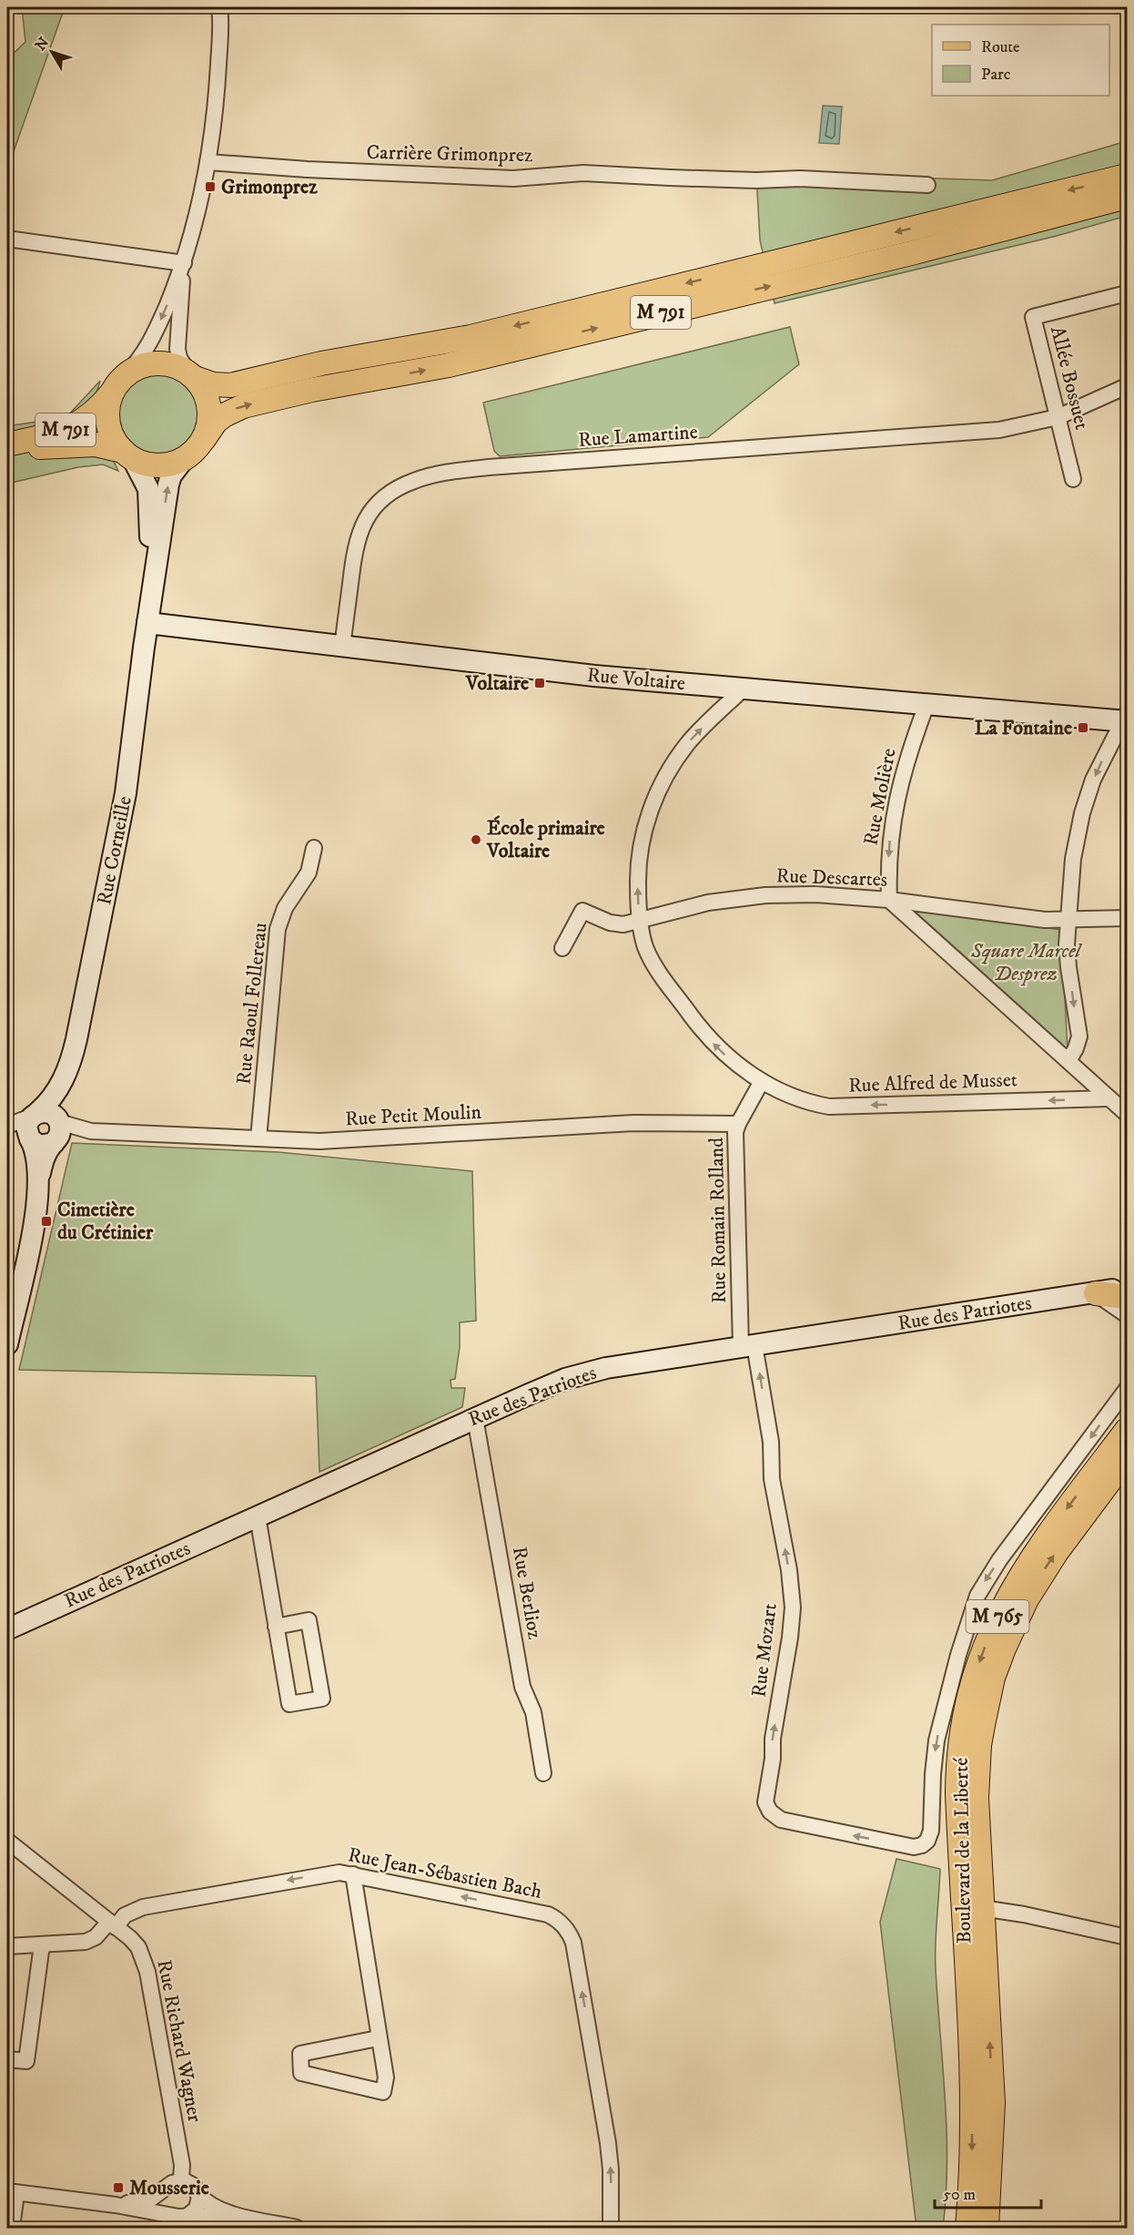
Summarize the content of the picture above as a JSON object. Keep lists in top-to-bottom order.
{
  "streets": {
    "main road": ["M 791", "M 765", "Boulevard de la Liberté"],
    "street": [
      "Carrière Grimonprez",
      "Allée Bossuet",
      "Rue Lamartine",
      "Rue Voltaire",
      "Rue Molière",
      "Rue Corneille",
      "Rue Descartes",
      "Rue Raoul Follereau",
      "Rue Alfred de Musset",
      "Rue Petit Moulin",
      "Rue Romain Rolland",
      "Rue des Patriotes",
      "Rue Berlioz",
      "Rue Mozart",
      "Rue Jean-Sébastien Bach",
      "Rue Richard Wagner"
    ]
  },
  "crossings": [
    ["M 791", "Rue Corneille"],
    ["Allée Bossuet", "Rue Lamartine"],
    ["Rue Lamartine", "Rue Voltaire"],
    ["Rue Voltaire", "Rue Molière"],
    ["Rue Voltaire", "Rue Corneille"],
    ["Rue Molière", "Rue Descartes"],
    ["Rue Corneille", "Rue Petit Moulin"],
    ["Rue Raoul Follereau", "Rue Petit Moulin"],
    ["Rue Alfred de Musset", "Rue Romain Rolland"],
    ["Rue Petit Moulin", "Rue Romain Rolland"],
    ["Rue Romain Rolland", "Rue des Patriotes"],
    ["Rue Romain Rolland", "Rue Mozart"],
    ["Rue des Patriotes", "Rue Berlioz"],
    ["Rue des Patriotes", "Rue Mozart"],
    ["Rue Mozart", "Boulevard de la Liberté"],
    ["Rue Jean-Sébastien Bach", "Rue Richard Wagner"]
  ],
  "one_way": ["Rue Molière", "Rue Alfred de Musset", "Rue Mozart"],
  "parks": ["Square Marcel Desprez"],
  "places": {
    "transit": [
      "Grimonprez",
      "Voltaire",
      "La Fontaine",
      "Cimetière du Crétinier",
      "Mousserie"
    ],
    "other": ["École primaire Voltaire"]
  },
  "legend": ["Route", "Parc"],
  "scale_bar": "50 m",
  "north": "top left"
}
